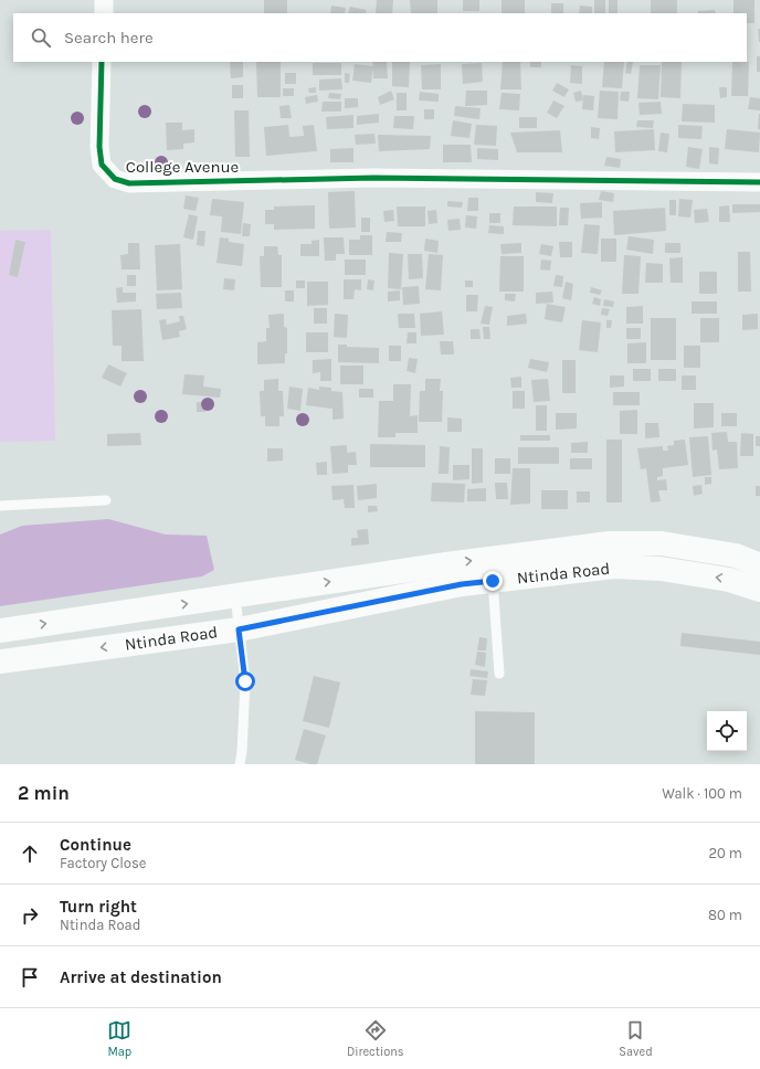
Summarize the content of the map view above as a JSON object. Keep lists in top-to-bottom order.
{
  "streets": {
    "main road": ["Ntinda Road"],
    "street": ["College Avenue"]
  },
  "page": {
    "search": "Search here",
    "heading": ["2 min", "Walk · 100 m"],
    "list": [
      ["Continue", "Factory Close", "20 m"],
      ["Turn right", "Ntinda Road", "80 m"],
      "Arrive at destination"
    ],
    "nav": ["Map", "Directions", "Saved"]
  }
}
